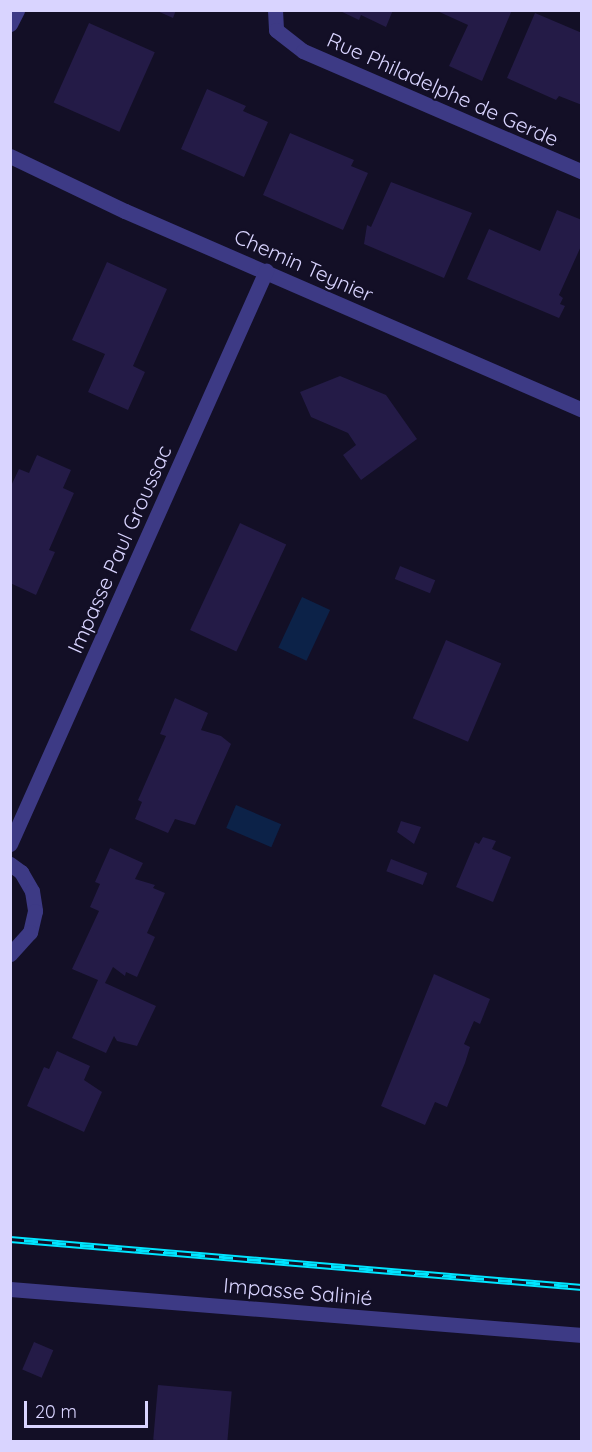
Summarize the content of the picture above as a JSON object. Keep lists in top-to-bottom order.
{
  "streets": {
    "street": [
      "Rue Philadelphe de Gerde",
      "Chemin Teynier",
      "Impasse Paul Groussac",
      "Impasse Salinié"
    ]
  },
  "crossings": [
    ["Chemin Teynier", "Impasse Paul Groussac"]
  ],
  "scale_bar": "20 m"
}
